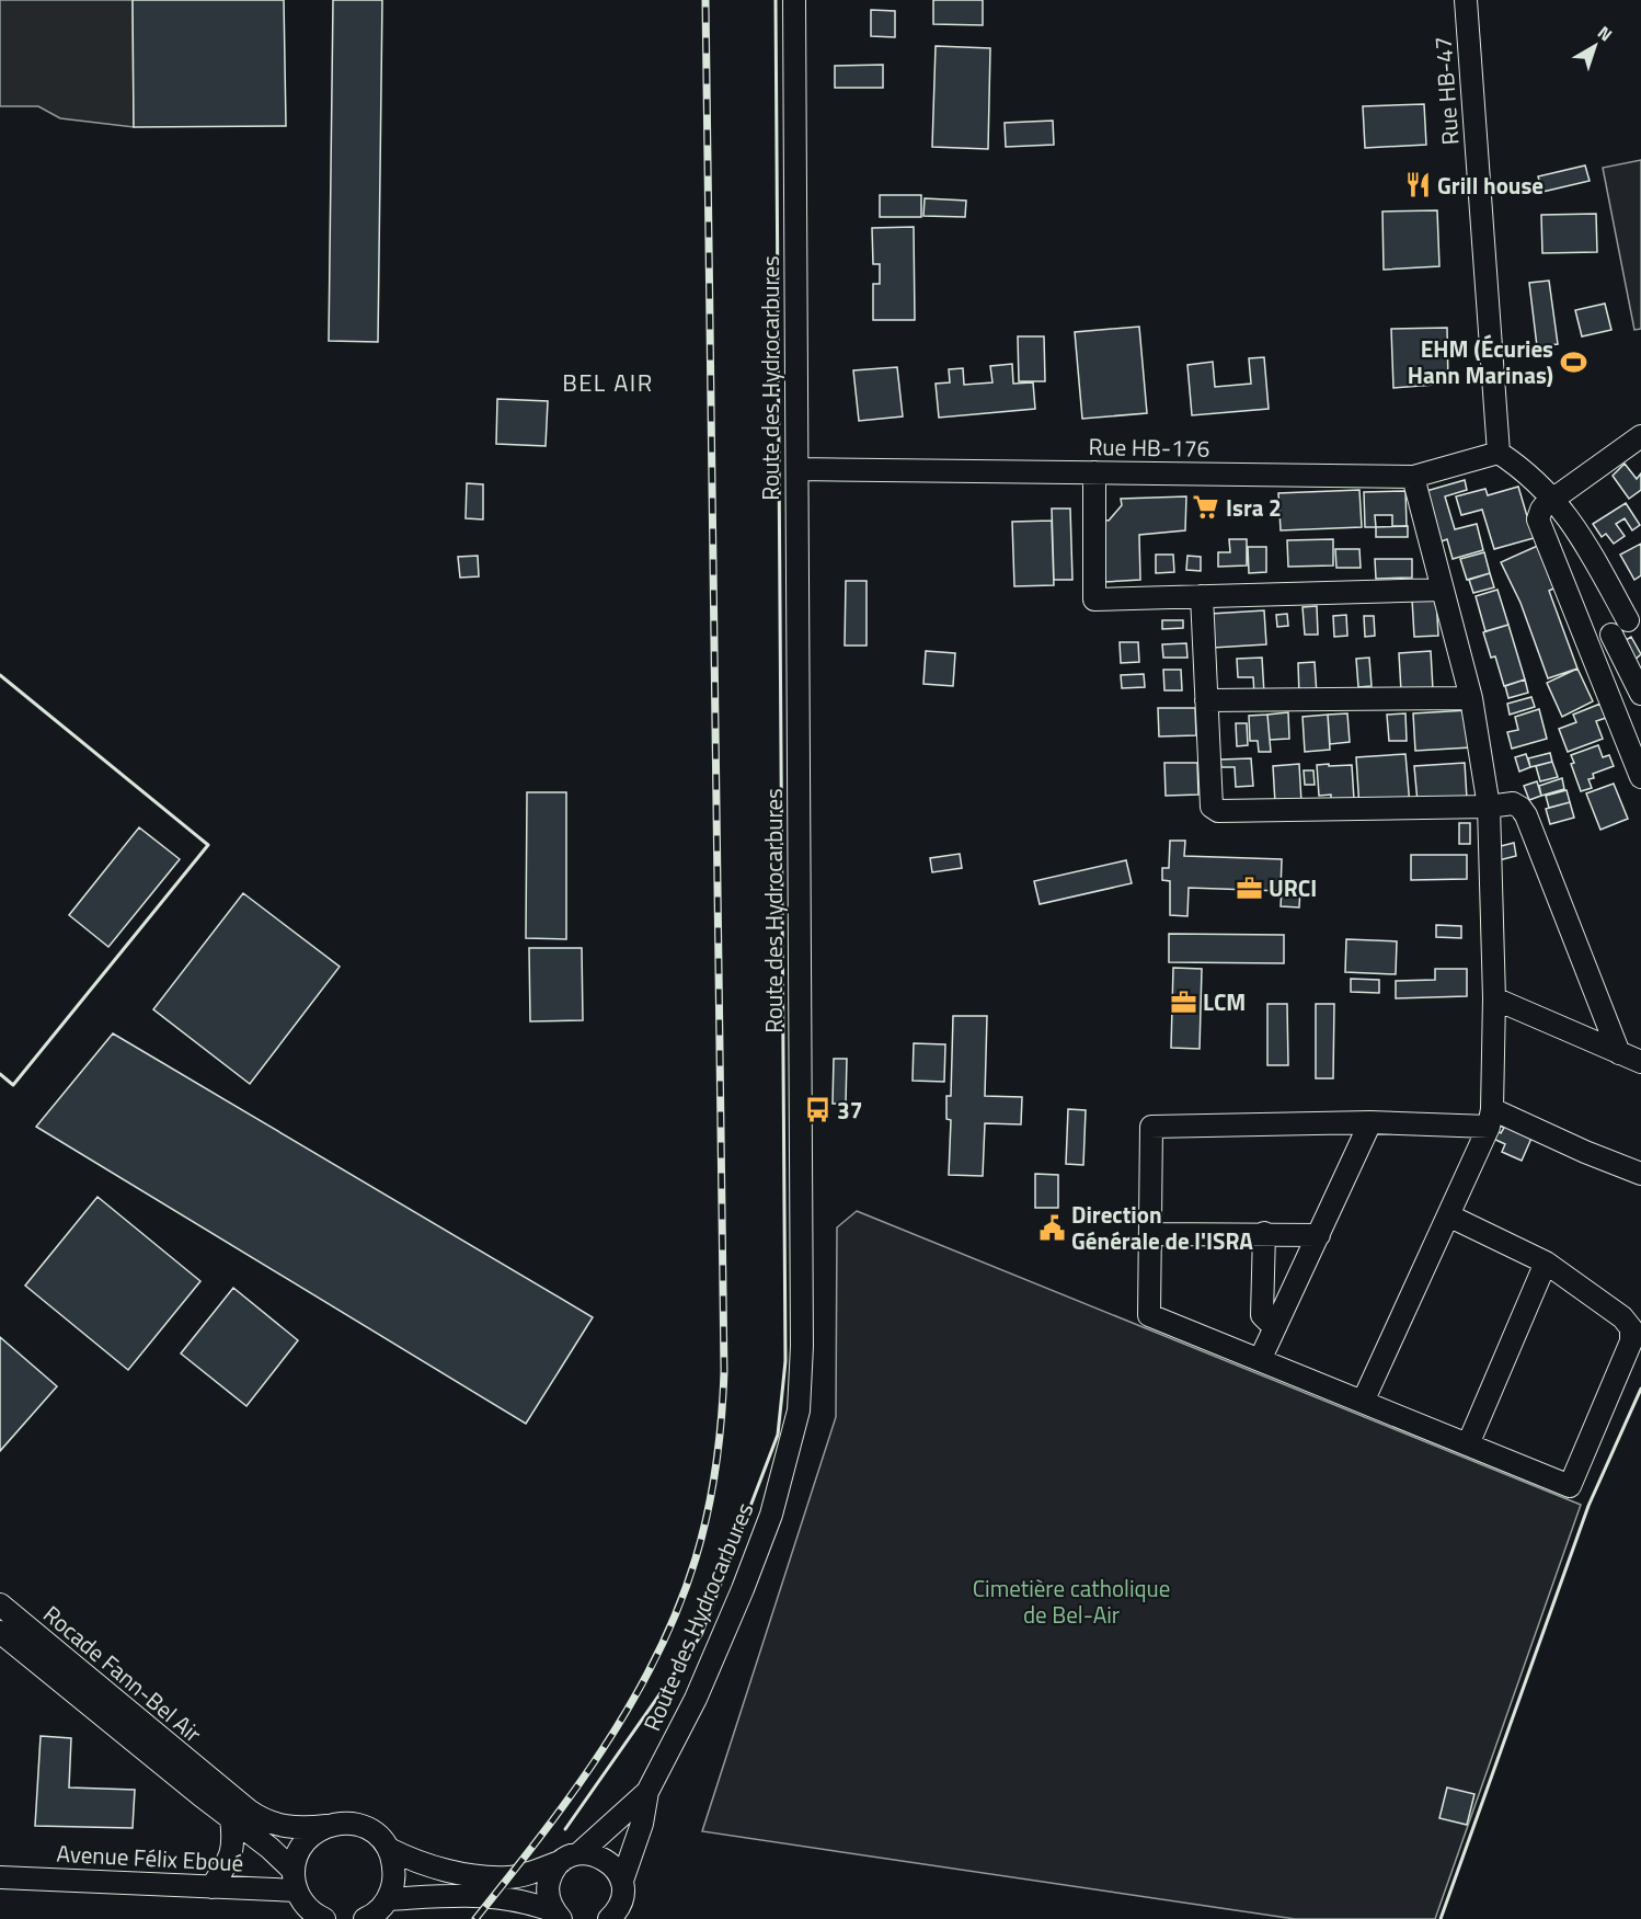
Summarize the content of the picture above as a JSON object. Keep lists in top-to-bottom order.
{
  "streets": {
    "street": [
      "Rue HB-47",
      "Route des Hydrocarbures",
      "Rue HB-176",
      "Rocade Fann-Bel Air",
      "Avenue Félix Eboué"
    ]
  },
  "crossings": [
    ["Rue HB-47", "Rue HB-176"],
    ["Route des Hydrocarbures", "Rue HB-176"]
  ],
  "districts": ["BEL AIR"],
  "parks": ["Cimetière catholique de Bel-Air"],
  "places": {
    "restaurant": ["Grill house"],
    "sports": ["EHM (Écuries Hann Marinas)"],
    "supermarket": ["Isra 2"],
    "office": ["URCI", "LCM"],
    "bus stop": ["37"],
    "public building": ["Direction Générale de l'ISRA"]
  },
  "north": "top right"
}
